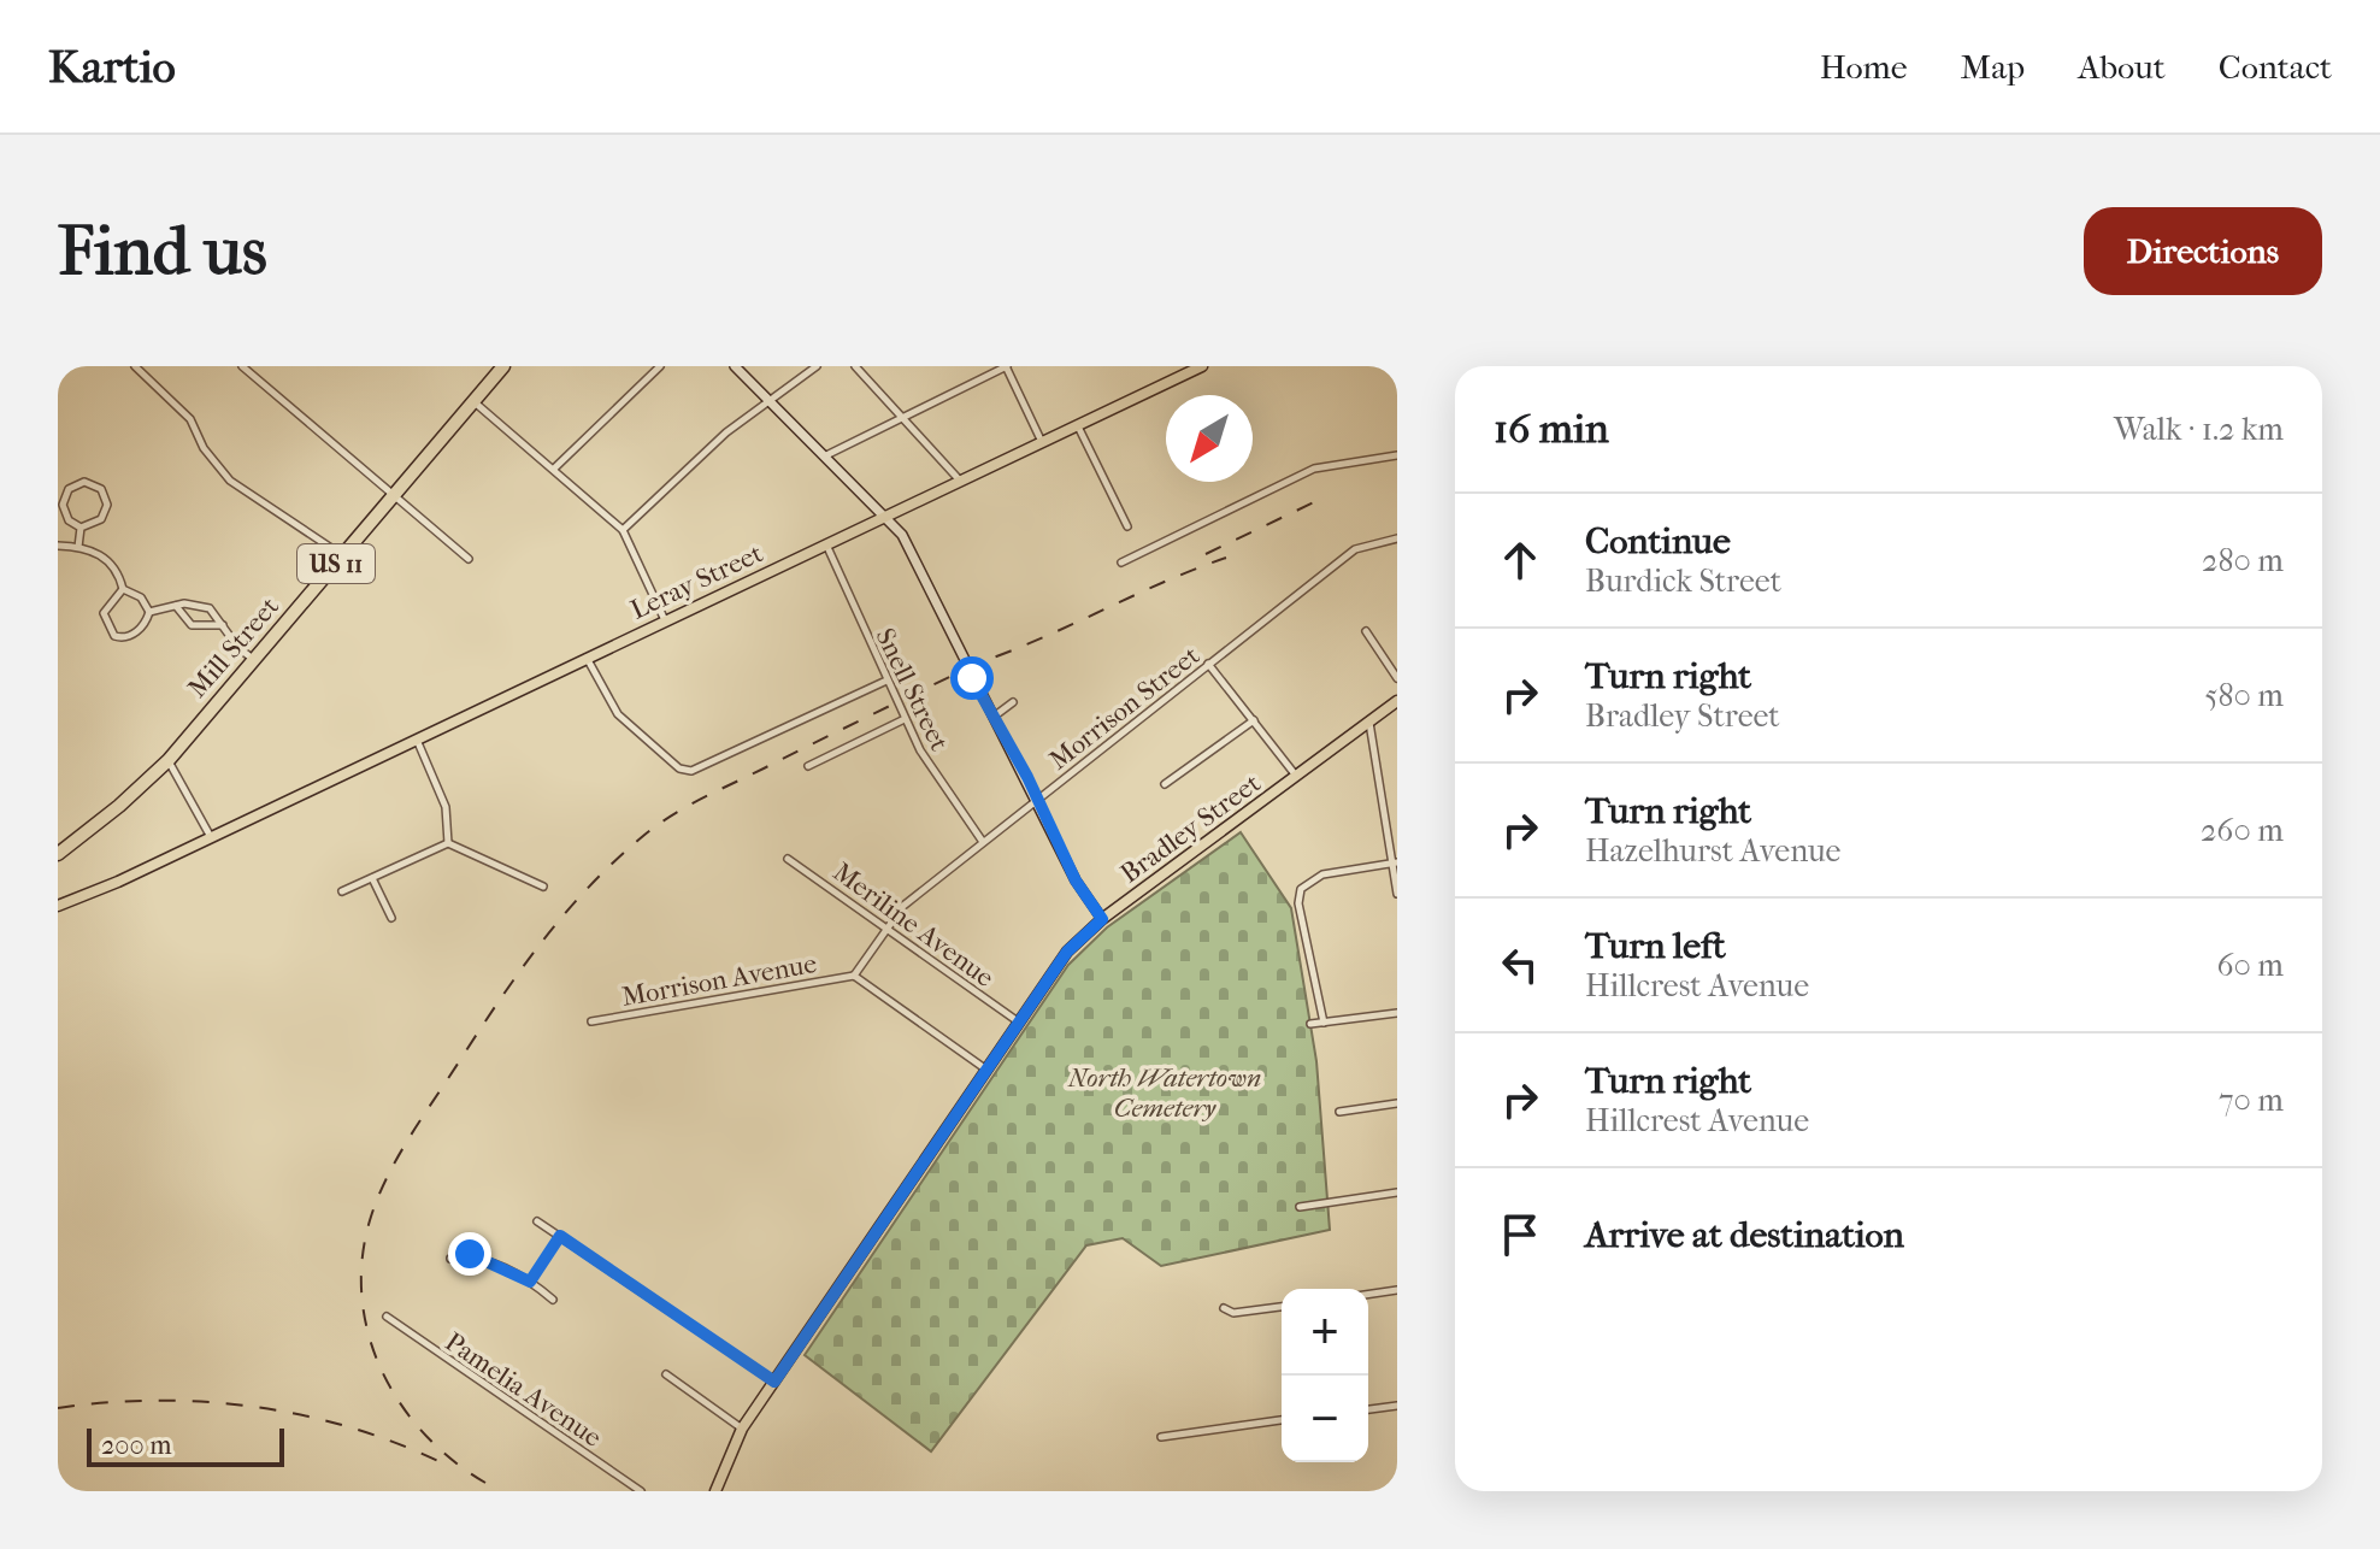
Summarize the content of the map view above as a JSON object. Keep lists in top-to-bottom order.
{
  "streets": {
    "highway": ["US 11", "Mill Street"],
    "main road": ["Leray Street", "Bradley Street"],
    "street": [
      "Snell Street",
      "Morrison Street",
      "Meriline Avenue",
      "Morrison Avenue",
      "Pamelia Avenue"
    ]
  },
  "crossings": [
    ["Leray Street", "Snell Street"],
    ["Snell Street", "Morrison Street"],
    ["Morrison Street", "Meriline Avenue"],
    ["Morrison Street", "Morrison Avenue"],
    ["Bradley Street", "Meriline Avenue"]
  ],
  "parks": ["North Watertown Cemetery"],
  "scale_bar": "200 m",
  "north": "bottom left",
  "page": {
    "header": "Kartio",
    "nav": [
      "Home",
      "Map",
      "About",
      "Contact"
    ],
    "buttons": "Directions",
    "title": "Find us",
    "heading": ["16 min", "Walk · 1.2 km"],
    "list": [
      ["Continue", "Burdick Street", "280 m"],
      ["Turn right", "Bradley Street", "580 m"],
      ["Turn right", "Hazelhurst Avenue", "260 m"],
      ["Turn left", "Hillcrest Avenue", "60 m"],
      ["Turn right", "Hillcrest Avenue", "70 m"],
      "Arrive at destination"
    ],
    "map_buttons": ["+", "−"],
    "scale": "200 m"
  }
}
